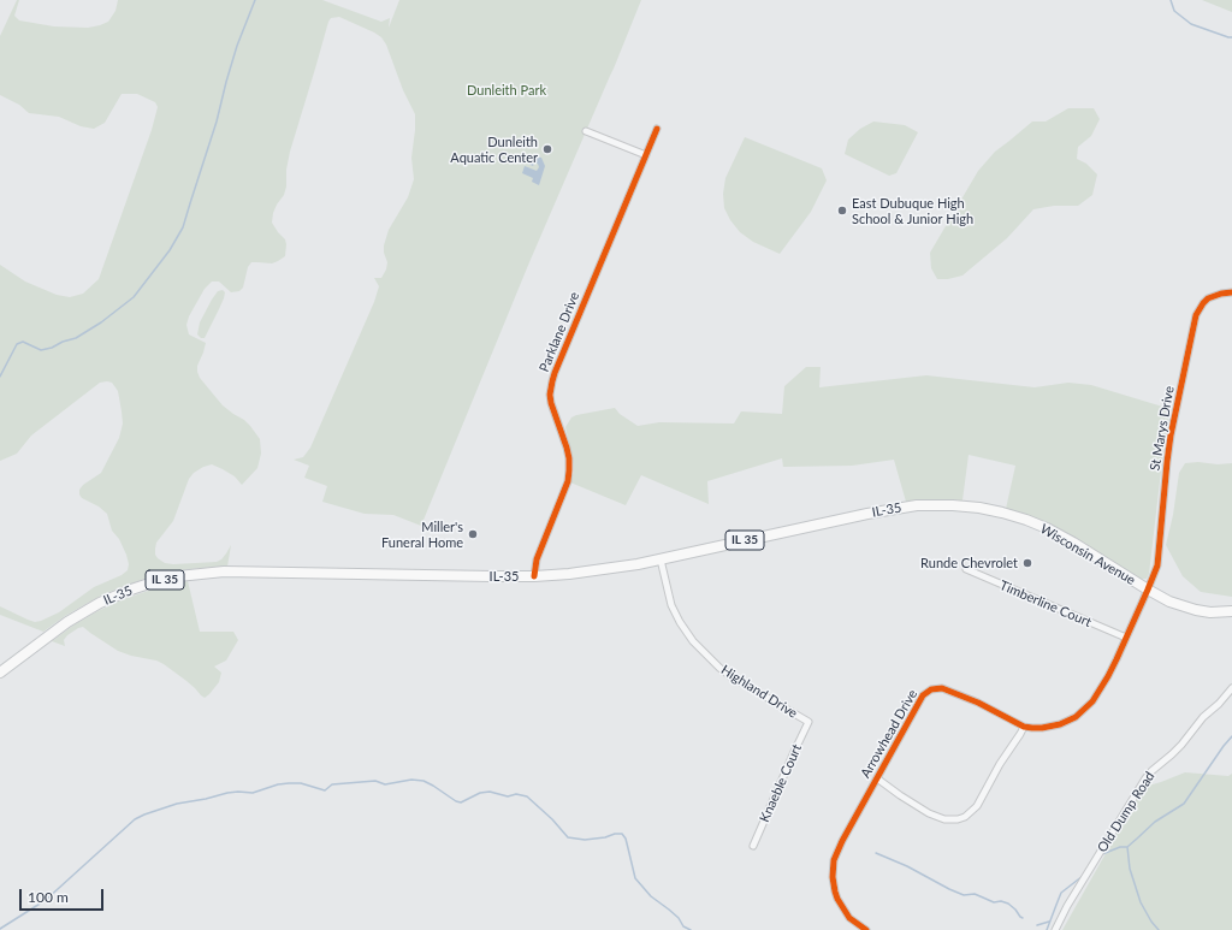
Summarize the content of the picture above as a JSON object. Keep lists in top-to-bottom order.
{
  "streets": {
    "main road": ["IL-35", "IL 35", "Wisconsin Avenue"],
    "street": [
      "Parklane Drive",
      "St Marys Drive",
      "Timberline Court",
      "Highland Drive",
      "Arrowhead Drive",
      "Knaeble Court",
      "Old Dump Road"
    ]
  },
  "crossings": [
    ["Parklane Drive", "IL-35"],
    ["St Marys Drive", "Wisconsin Avenue"],
    ["St Marys Drive", "Arrowhead Drive"],
    ["IL-35", "Wisconsin Avenue"],
    ["IL-35", "Highland Drive"],
    ["Wisconsin Avenue", "Arrowhead Drive"],
    ["Timberline Court", "Arrowhead Drive"],
    ["Highland Drive", "Knaeble Court"]
  ],
  "parks": ["Dunleith Park"],
  "places": [
    "Dunleith Aquatic Center",
    "East Dubuque High School & Junior High",
    "Miller's Funeral Home",
    "Runde Chevrolet"
  ],
  "scale_bar": "100 m"
}
